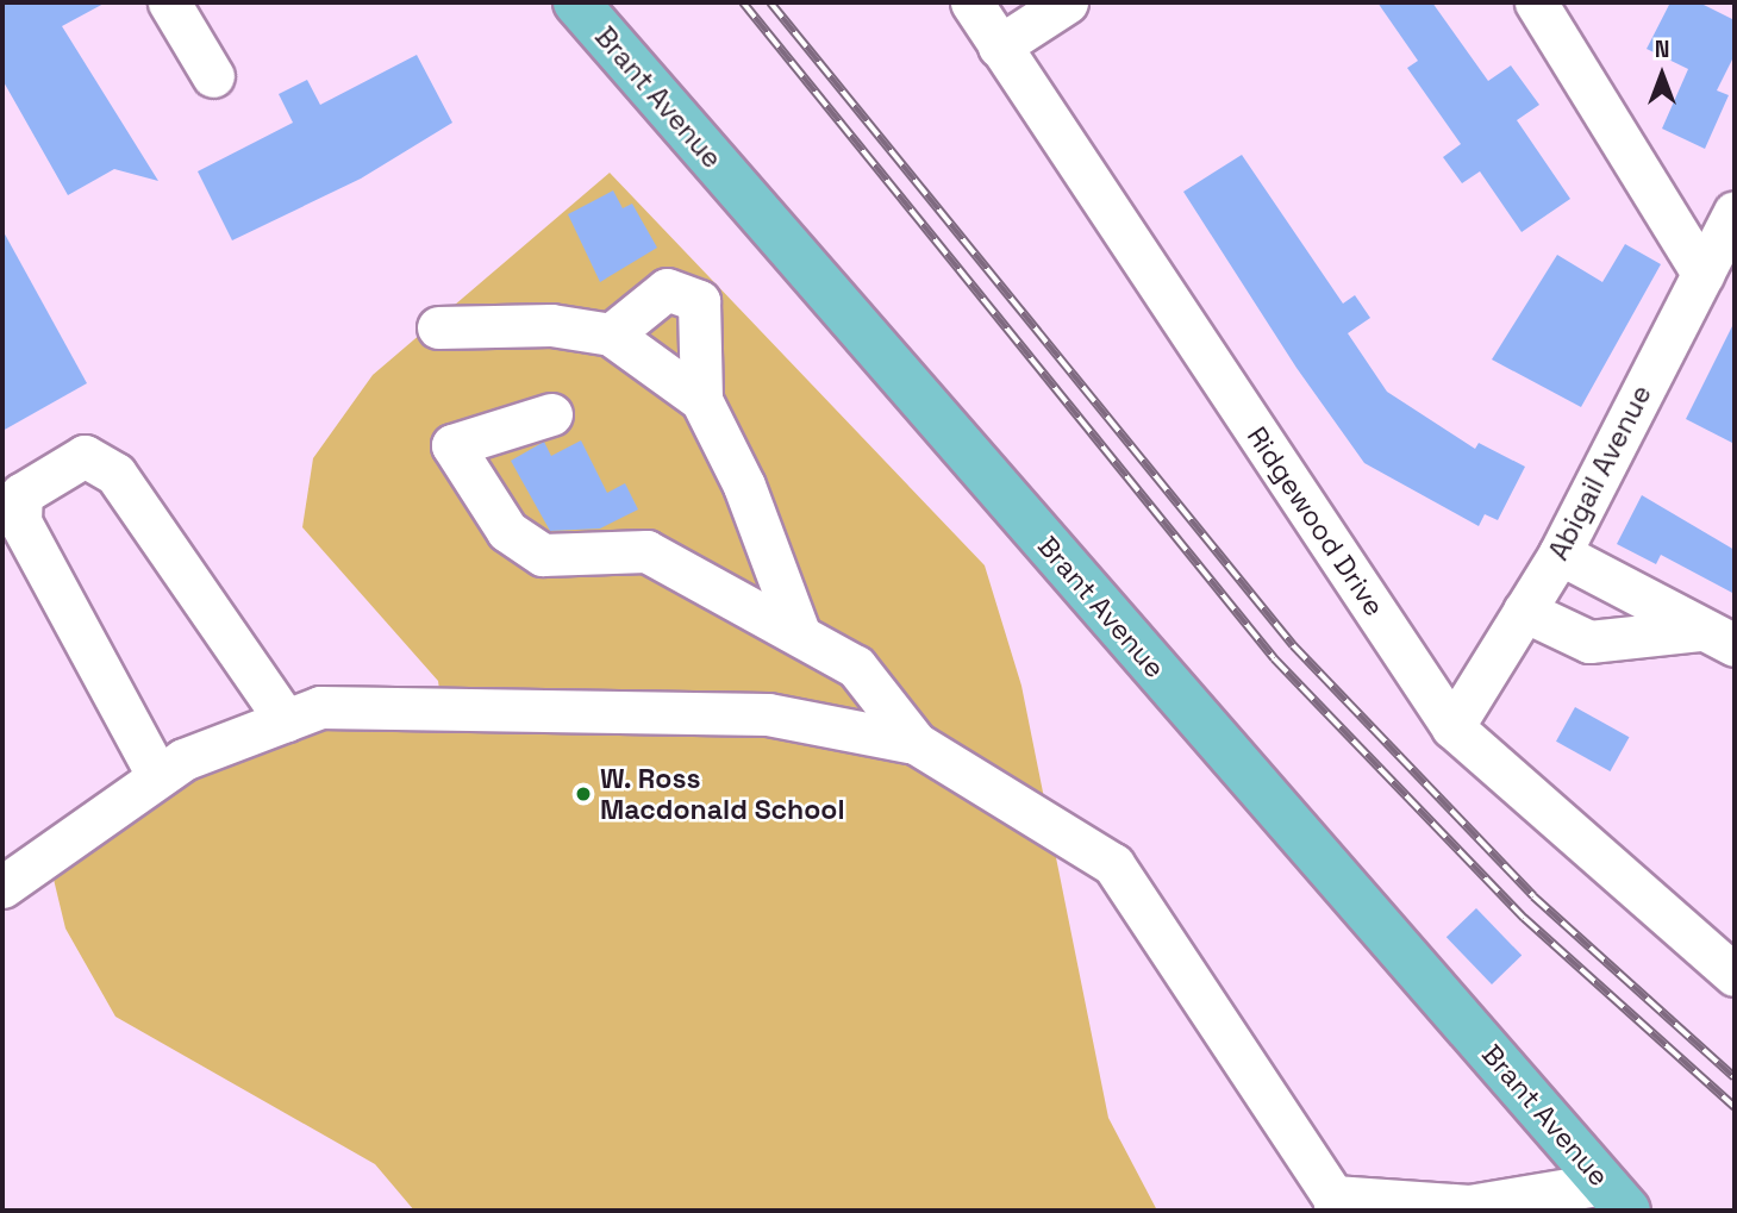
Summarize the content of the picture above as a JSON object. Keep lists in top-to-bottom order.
{
  "streets": {
    "main road": ["Brant Avenue"],
    "street": ["Abigail Avenue", "Ridgewood Drive"]
  },
  "crossings": [
    ["Abigail Avenue", "Ridgewood Drive"]
  ],
  "places": ["W. Ross Macdonald School"],
  "north": "top"
}
